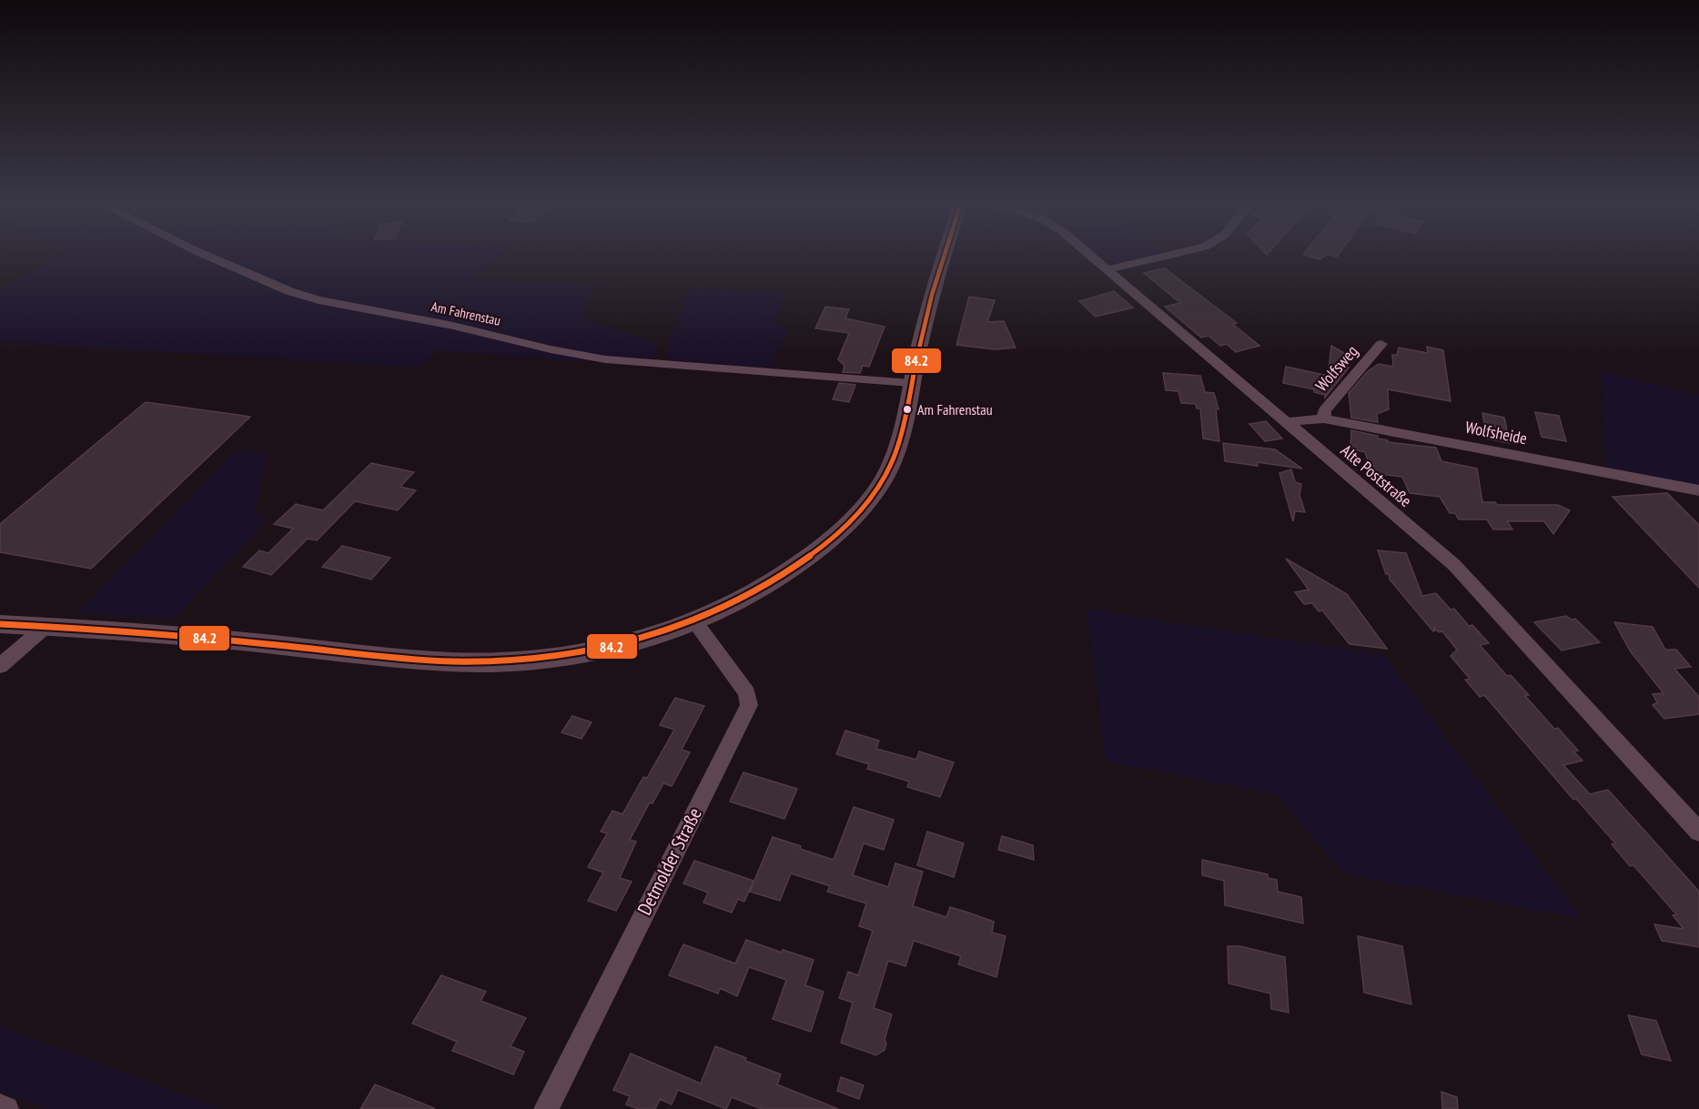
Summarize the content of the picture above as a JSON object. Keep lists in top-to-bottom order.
{
  "streets": {
    "street": [
      "Am Fahrenstau",
      "Wolfsweg",
      "Wolfsheide",
      "Alte Poststraße",
      "Detmolder Straße"
    ]
  },
  "crossings": [
    ["Wolfsweg", "Wolfsheide"],
    ["Wolfsheide", "Alte Poststraße"]
  ],
  "places": ["Am Fahrenstau"],
  "lines": ["transit line 84.2"]
}
